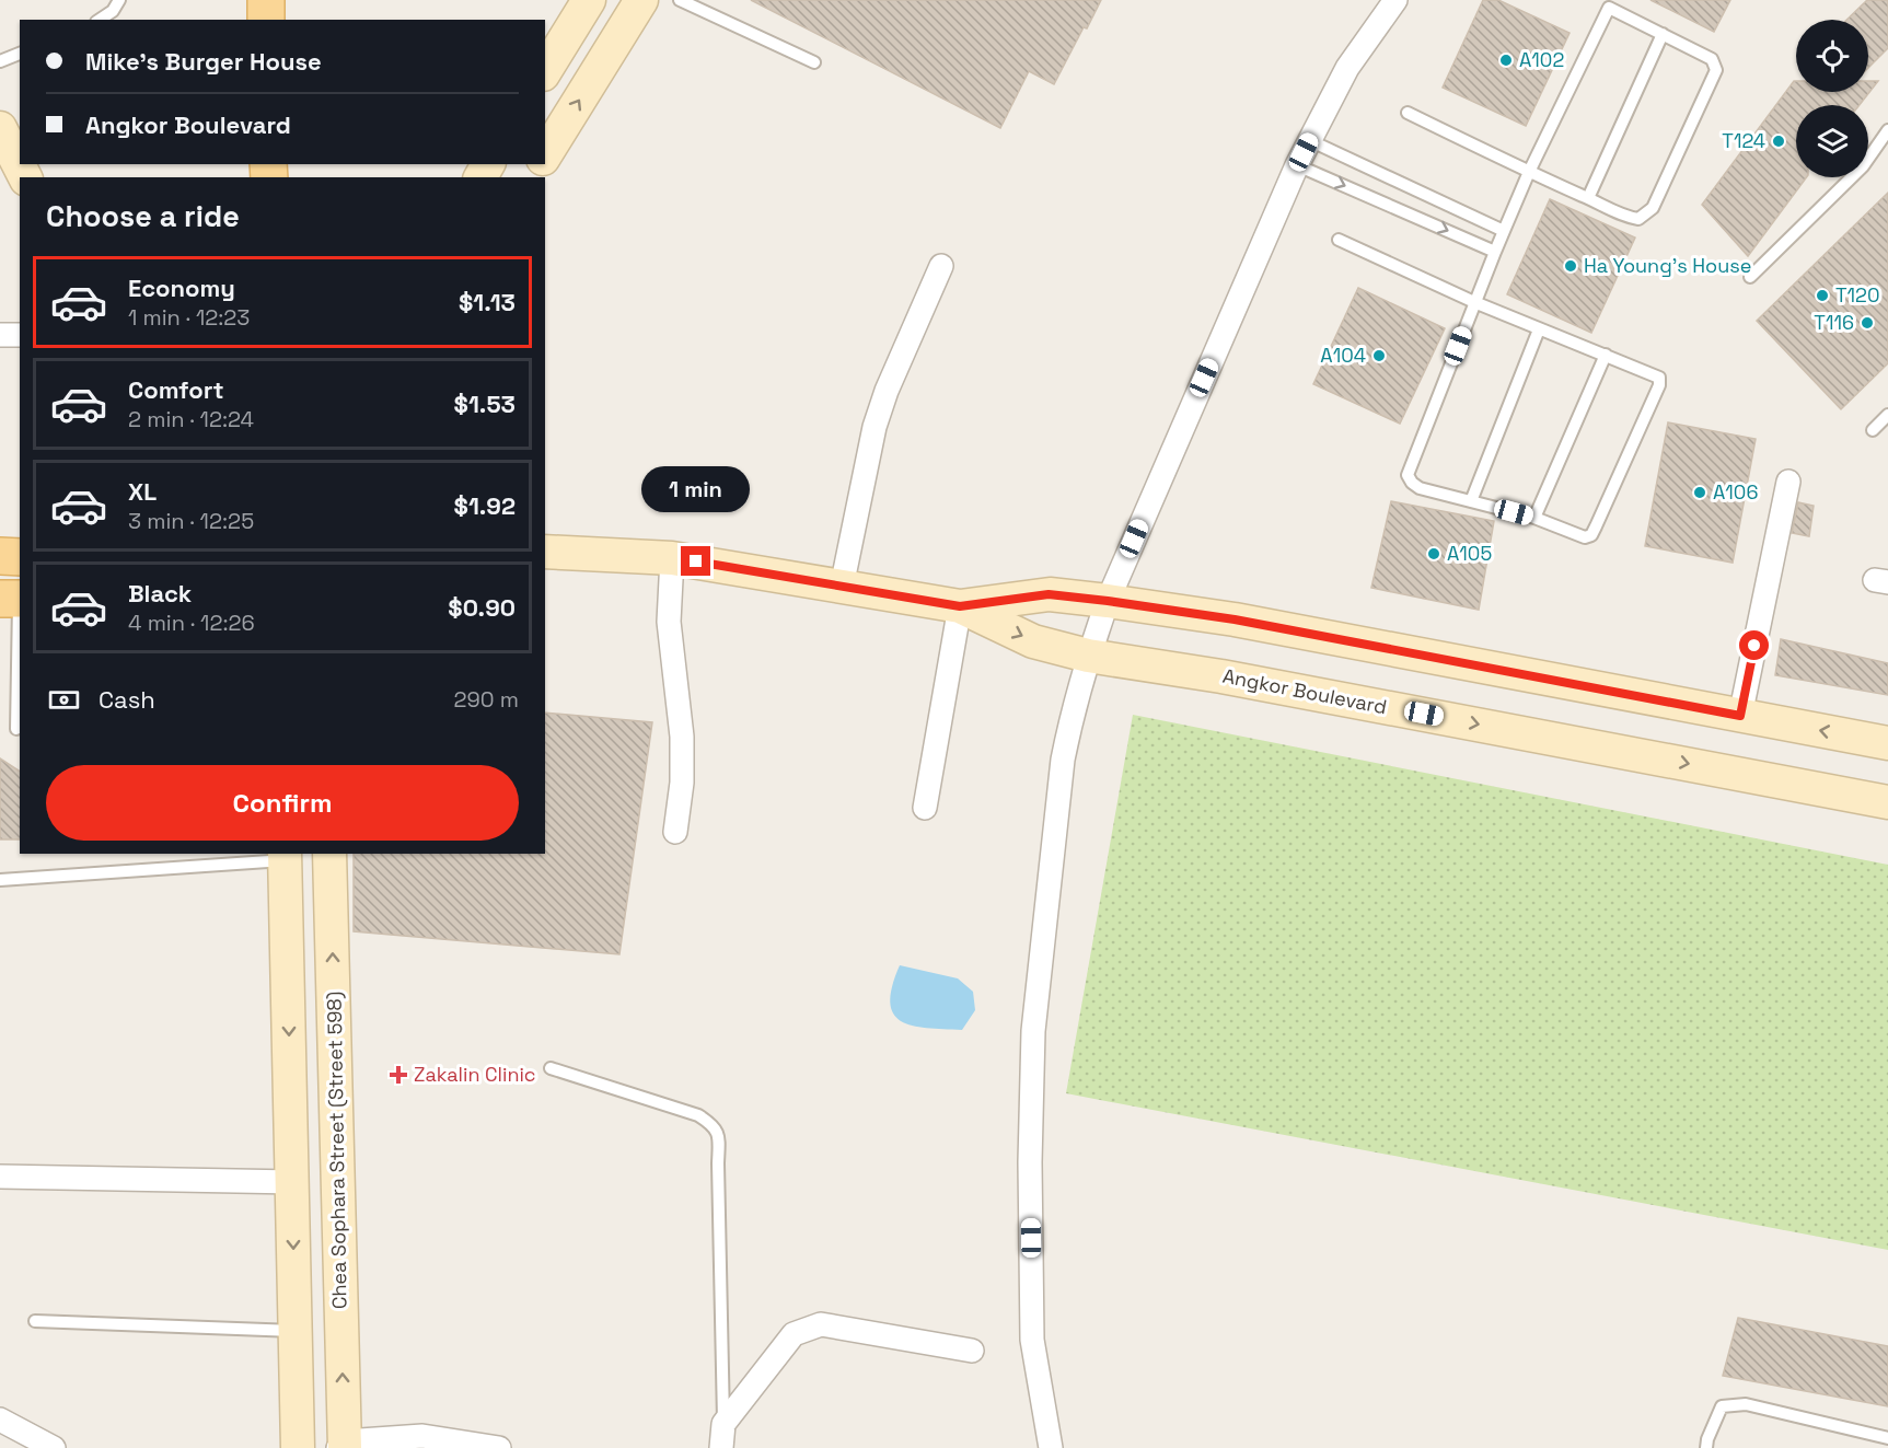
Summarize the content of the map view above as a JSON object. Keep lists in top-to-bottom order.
{
  "streets": {
    "main road": ["Angkor Boulevard", "Chea Sophara Street (Street 598)"]
  },
  "places": {
    "other": [
      "A102",
      "T124",
      "Ha Young's House",
      "T120",
      "T116",
      "A104",
      "A106",
      "A105"
    ],
    "health": ["Zakalin Clinic"]
  },
  "page": {
    "banner": ["Mike's Burger House", "Angkor Boulevard"],
    "heading": "Choose a ride",
    "list": [
      {
        "name": "Economy",
        "note": "1 min · 12:23",
        "value": "$1.13"
      },
      {
        "name": "Comfort",
        "note": "2 min · 12:24",
        "value": "$1.53"
      },
      {
        "name": "XL",
        "note": "3 min · 12:25",
        "value": "$1.92"
      },
      {
        "name": "Black",
        "note": "4 min · 12:26",
        "value": "$0.90"
      }
    ],
    "bubble": "1 min",
    "pay": ["Cash", "290 m"],
    "buttons": "Confirm"
  }
}
